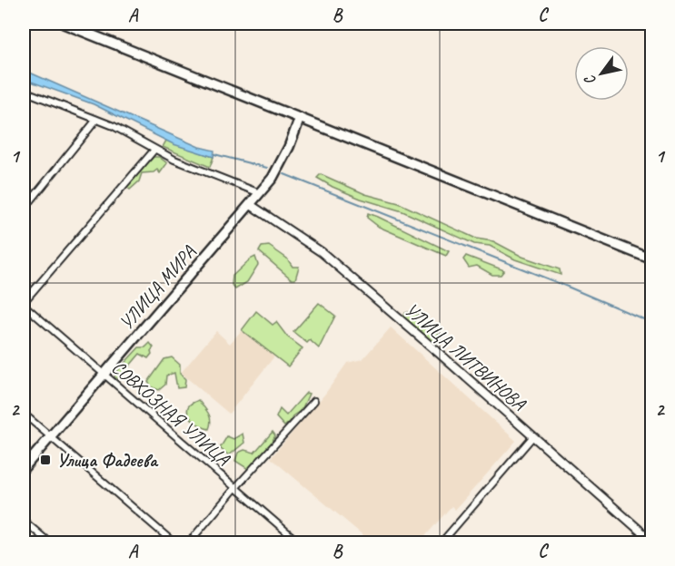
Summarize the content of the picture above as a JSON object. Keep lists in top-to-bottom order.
{
  "streets": {
    "main road": ["УЛИЦА МИРА"],
    "street": ["УЛИЦА ЛИТВИНОВА", "СОВХОЗНАЯ УЛИЦА"]
  },
  "crossings": [
    ["УЛИЦА МИРА", "УЛИЦА ЛИТВИНОВА"],
    ["УЛИЦА МИРА", "СОВХОЗНАЯ УЛИЦА"]
  ],
  "places": {
    "transit": ["Улица Фадеева"]
  },
  "north": "bottom left",
  "grid": {
    "columns": ["A", "B", "C"],
    "rows": ["1", "2"]
  }
}
